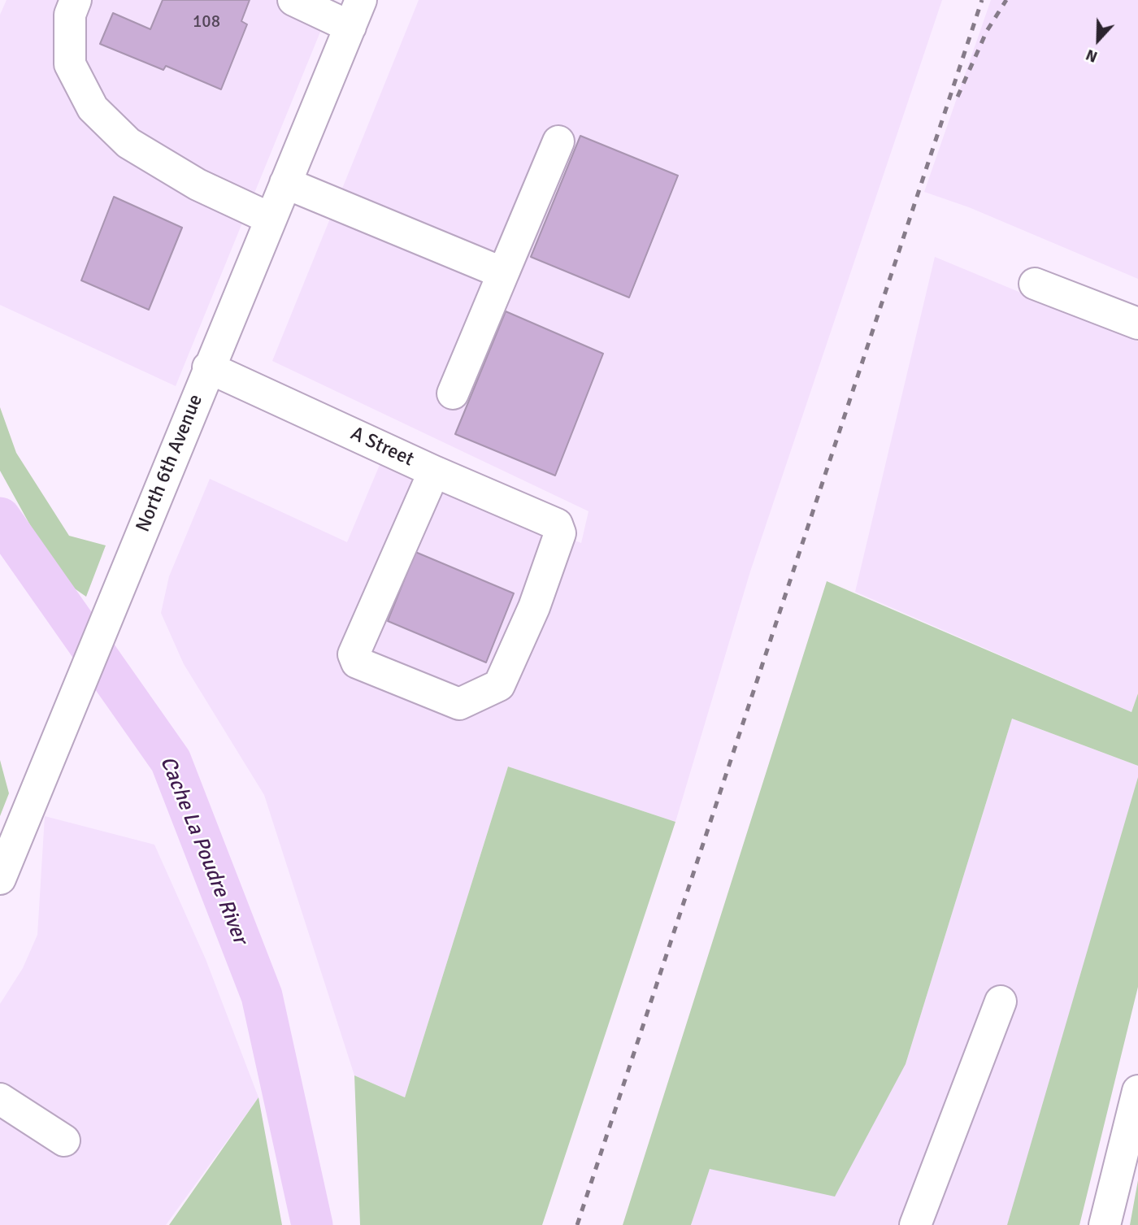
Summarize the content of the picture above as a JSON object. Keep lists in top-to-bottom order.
{
  "streets": {
    "street": ["A Street", "North 6th Avenue"]
  },
  "crossings": [
    ["A Street", "North 6th Avenue"]
  ],
  "water": ["Cache La Poudre River"],
  "house_numbers": ["108"],
  "north": "bottom"
}
